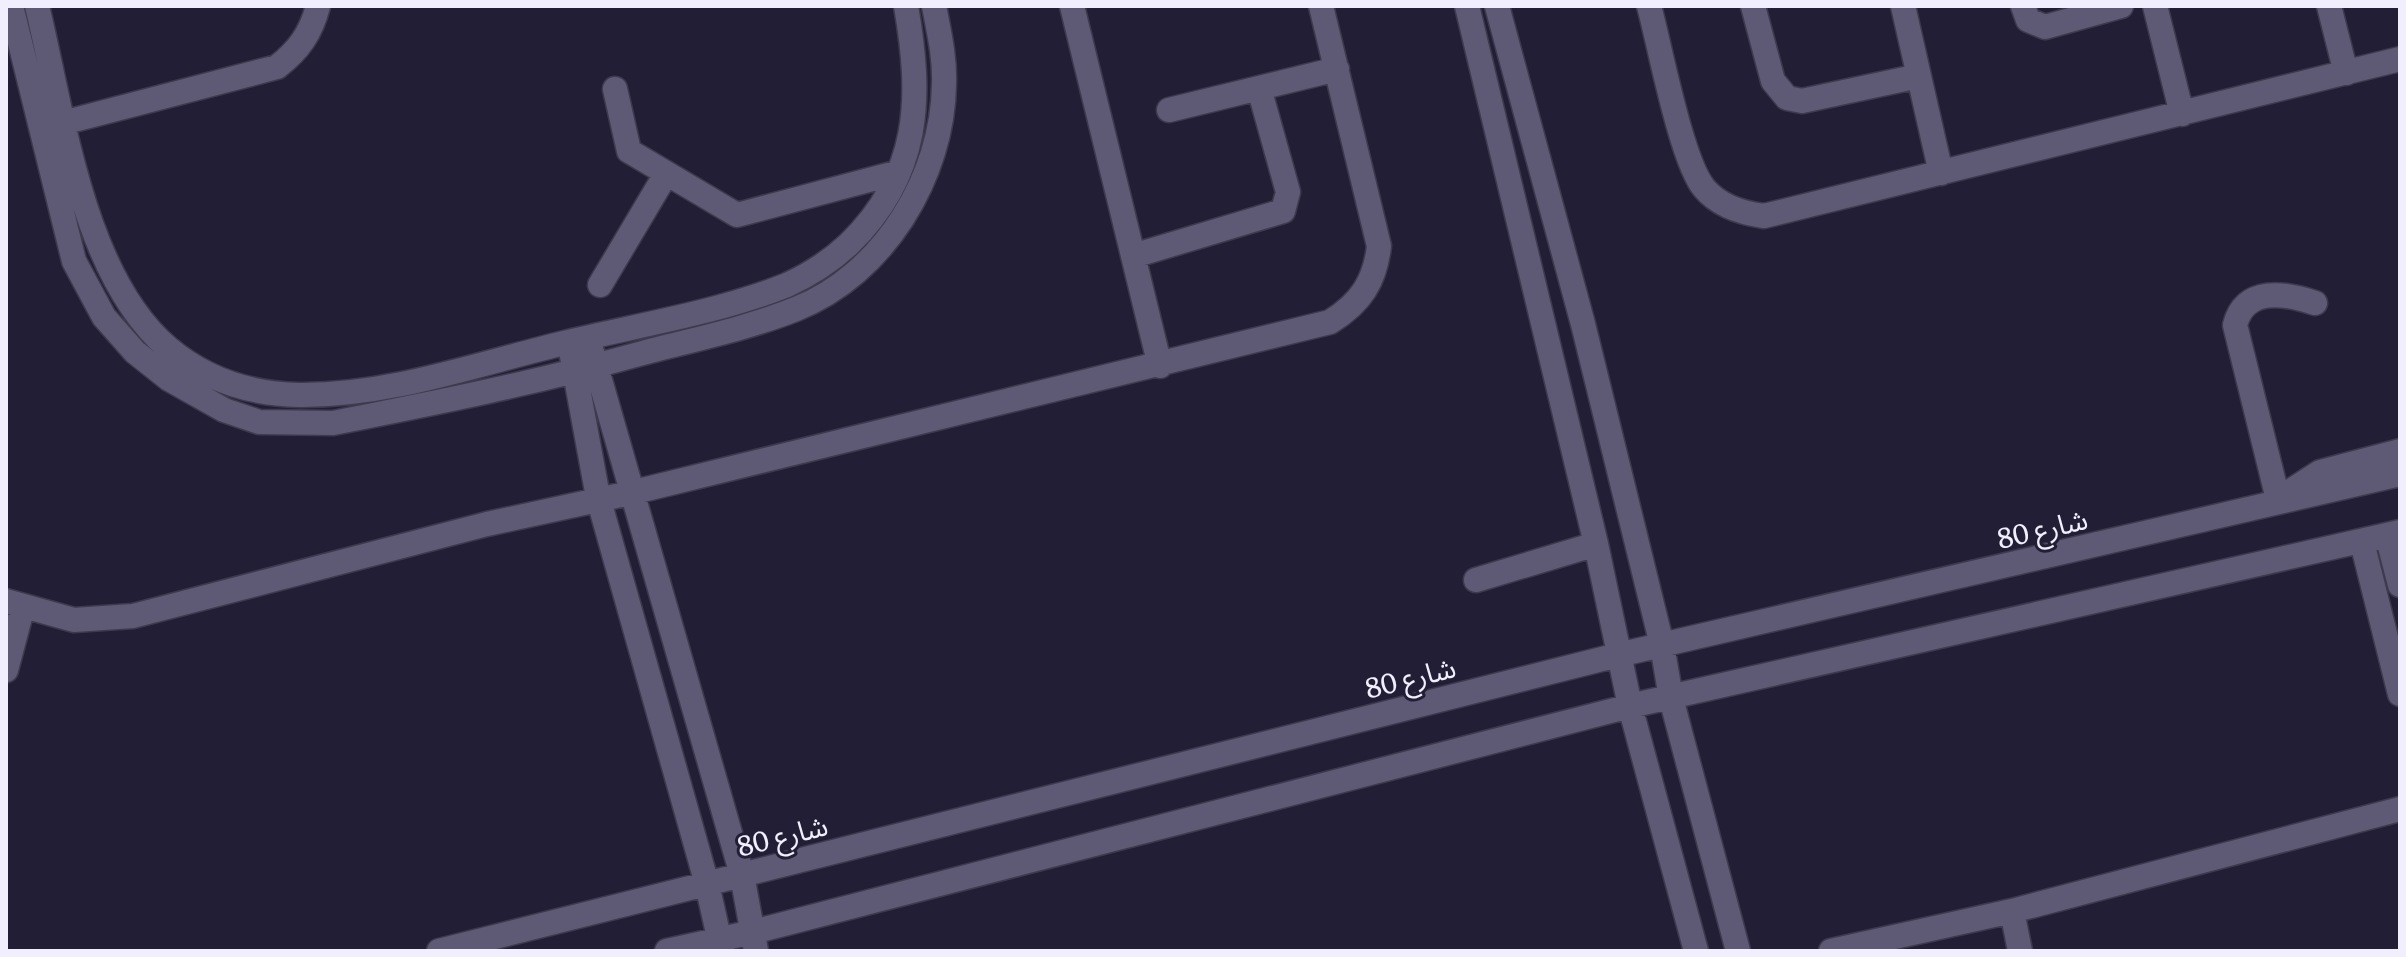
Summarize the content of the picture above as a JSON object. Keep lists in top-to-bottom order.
{
  "streets": {
    "street": ["شارع 80"]
  }
}
